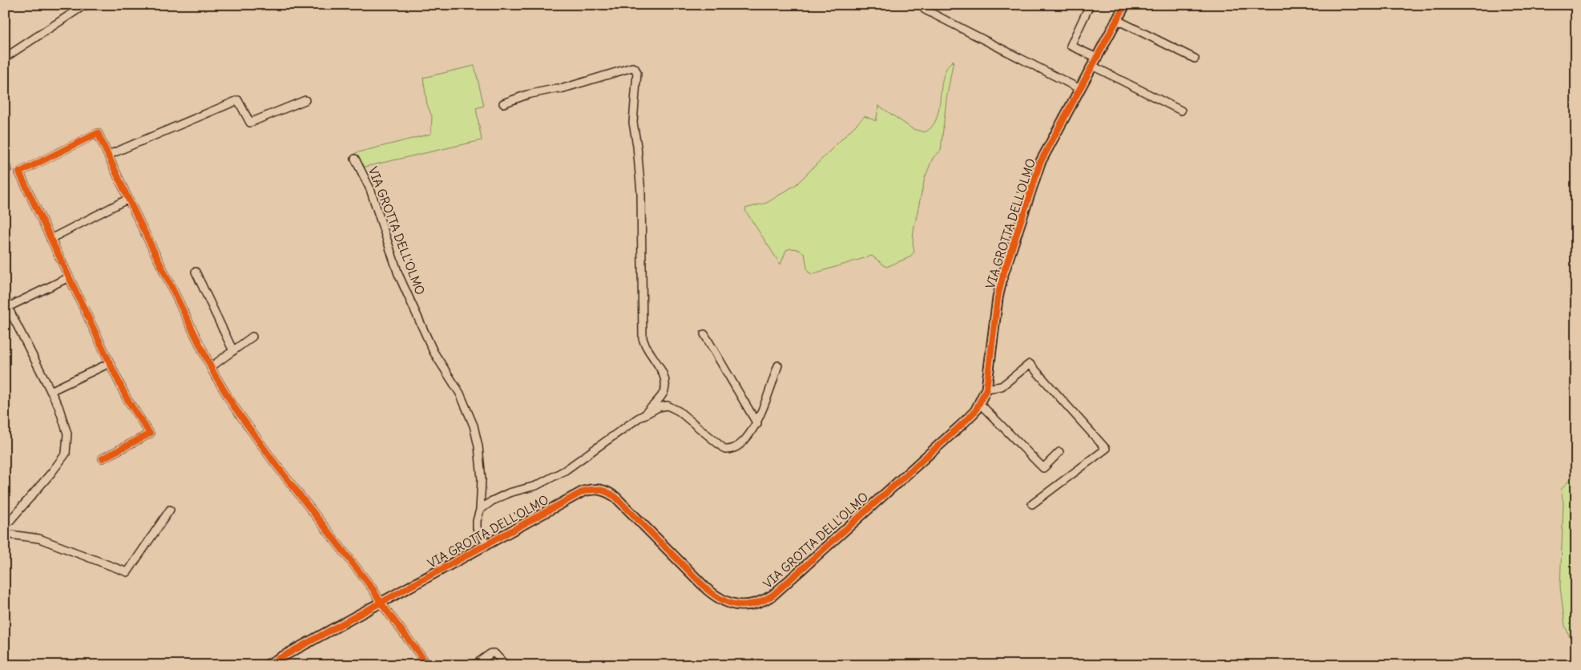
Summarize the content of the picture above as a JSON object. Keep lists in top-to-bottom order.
{
  "streets": {
    "street": ["VIA GROTTA DELL'OLMO"]
  }
}
